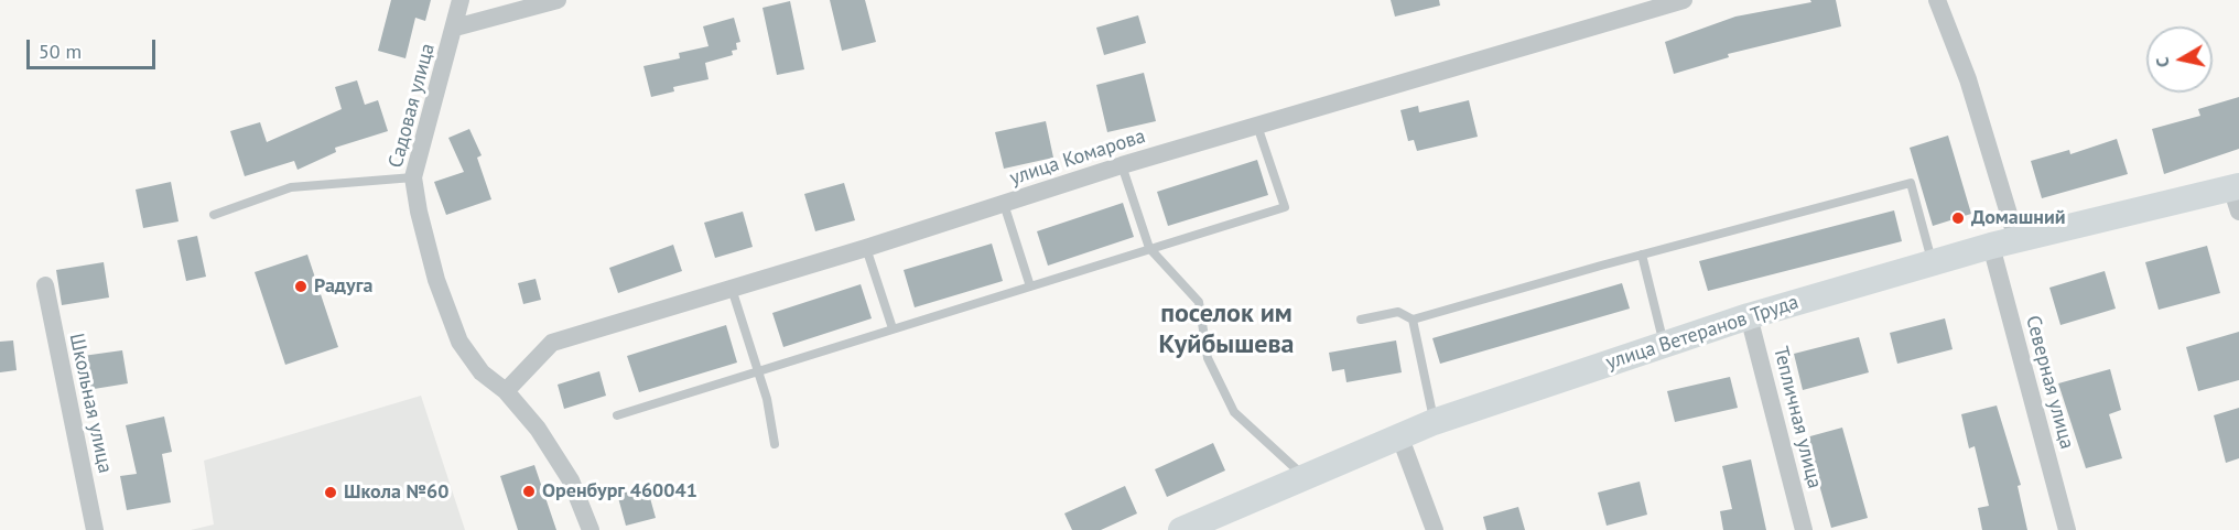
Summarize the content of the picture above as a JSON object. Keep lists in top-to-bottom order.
{
  "streets": {
    "street": [
      "Садовая улица",
      "улица Комарова",
      "улица Ветеранов Труда",
      "Северная улица",
      "Школьная улица",
      "Тепличная улица"
    ]
  },
  "crossings": [
    ["Садовая улица", "улица Комарова"],
    ["улица Ветеранов Труда", "Северная улица"],
    ["улица Ветеранов Труда", "Тепличная улица"]
  ],
  "districts": ["поселок им Куйбышева"],
  "places": [
    "Домашний",
    "Радуга",
    "Оренбург 460041",
    "Школа №60"
  ],
  "scale_bar": "50 m",
  "north": "left"
}
